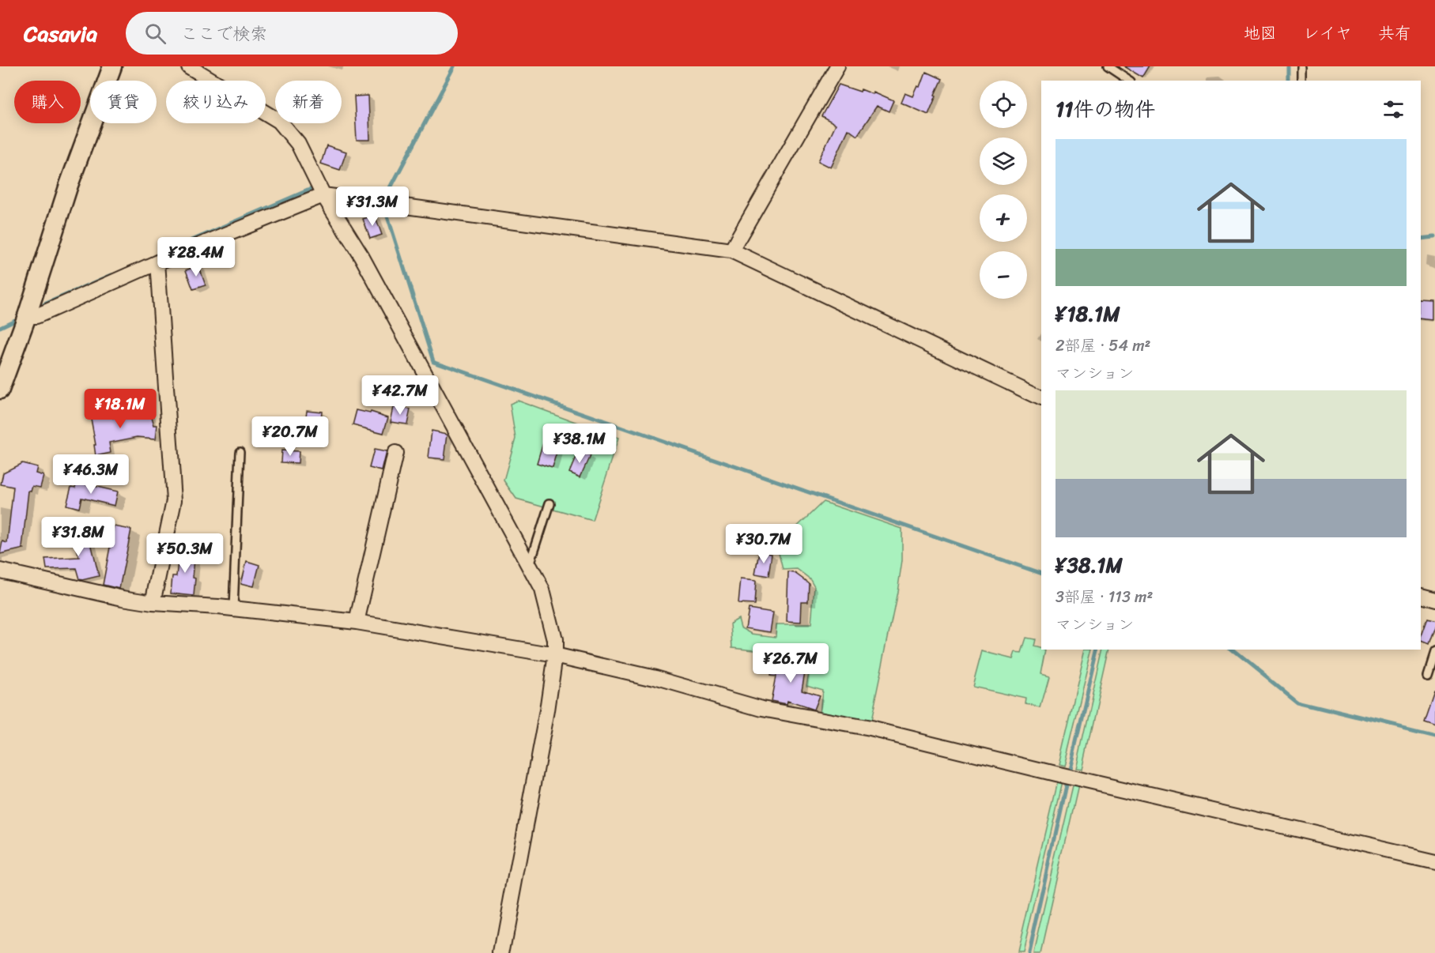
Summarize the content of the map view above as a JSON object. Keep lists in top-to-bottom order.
{
  "page": {
    "header": "Casavia",
    "search": "ここで検索",
    "nav": ["地図", "レイヤ", "共有"],
    "map_buttons": ["+", "−"],
    "chip": [
      "購入",
      "賃貸",
      "絞り込み",
      "新着"
    ],
    "heading": "11件の物件",
    "list": [
      {
        "name": "¥18.1M",
        "note": "2部屋 · 54 m² · マンション"
      },
      {
        "name": "¥38.1M",
        "note": "3部屋 · 113 m² · マンション"
      }
    ],
    "price": [
      "¥31.3M",
      "¥28.4M",
      "¥42.7M",
      "¥18.1M",
      "¥20.7M",
      "¥38.1M",
      "¥46.3M",
      "¥31.8M",
      "¥30.7M",
      "¥50.3M",
      "¥26.7M"
    ]
  }
}
